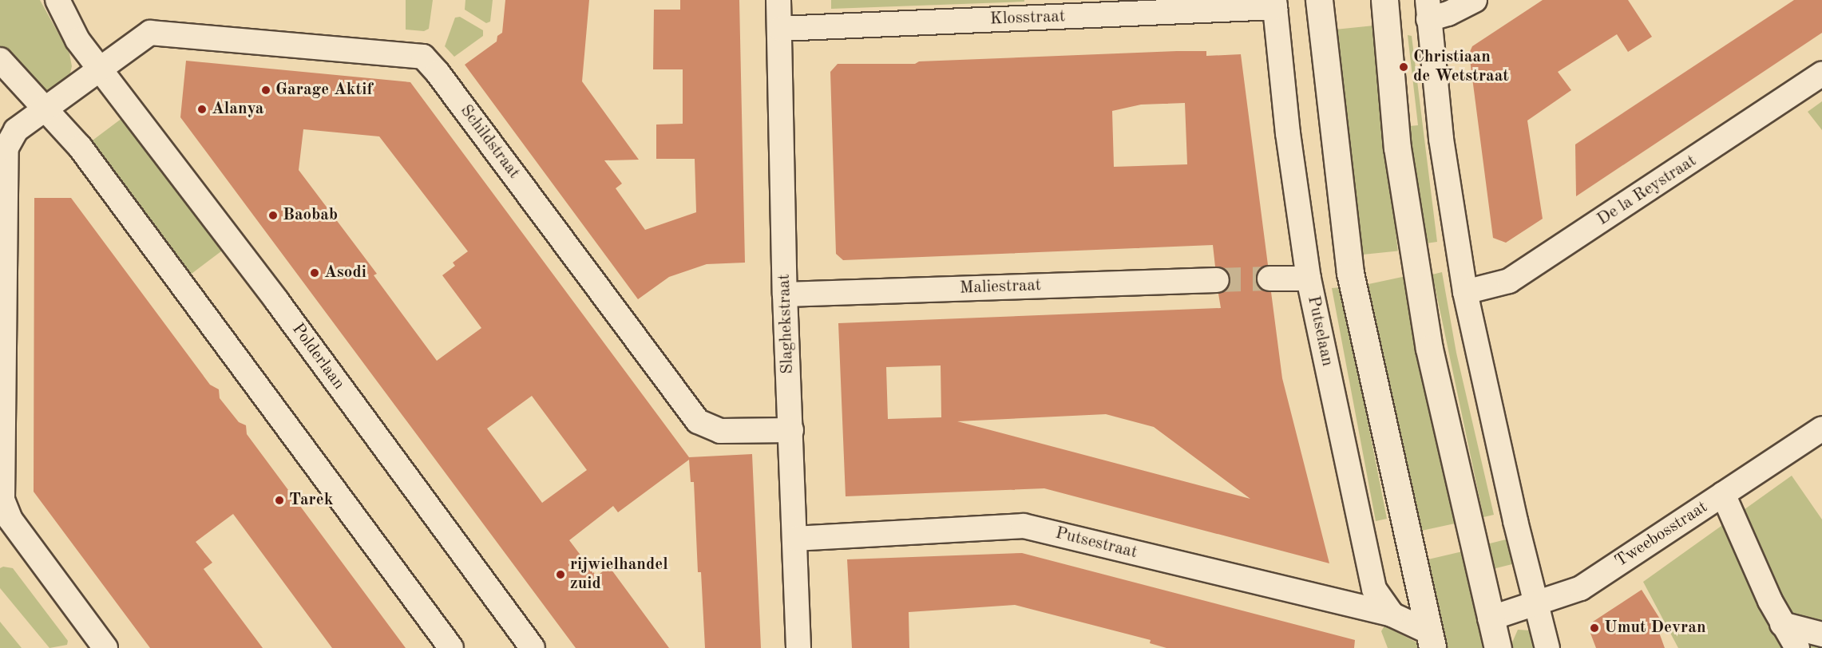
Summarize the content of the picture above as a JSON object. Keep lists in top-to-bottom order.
{
  "streets": {
    "street": [
      "Klosstraat",
      "Schildstraat",
      "De la Reystraat",
      "Maliestraat",
      "Slaghekstraat",
      "Putselaan",
      "Polderlaan",
      "Tweebosstraat",
      "Putsestraat"
    ]
  },
  "crossings": [
    ["Klosstraat", "Slaghekstraat"],
    ["Klosstraat", "Putselaan"],
    ["Schildstraat", "Slaghekstraat"],
    ["Schildstraat", "Polderlaan"],
    ["Maliestraat", "Slaghekstraat"],
    ["Slaghekstraat", "Putsestraat"],
    ["Putselaan", "Putsestraat"]
  ],
  "places": [
    "Christiaan de Wetstraat",
    "Garage Aktif",
    "Alanya",
    "Baobab",
    "Asodi",
    "Tarek",
    "rijwielhandel zuid",
    "Umut Devran"
  ]
}
